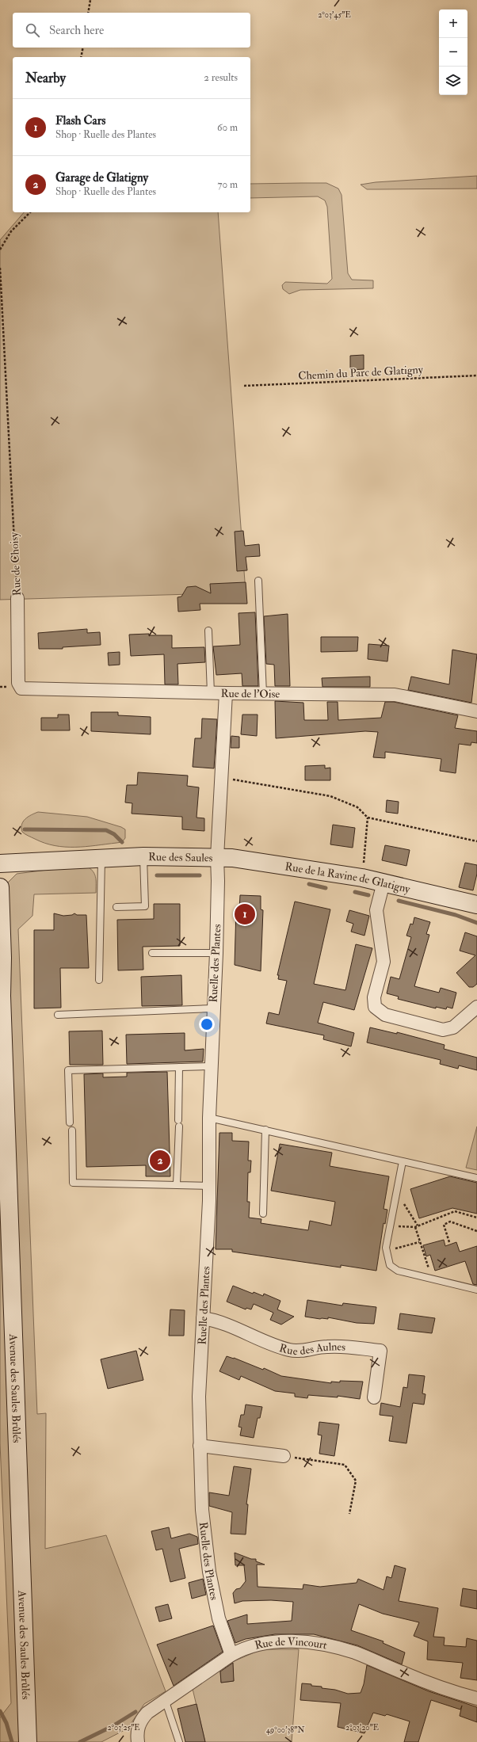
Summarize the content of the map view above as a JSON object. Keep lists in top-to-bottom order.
{
  "streets": {
    "main road": ["Rue des Saules", "Rue de la Ravine de Glatigny", "Avenue des Saules Brûlés"],
    "street": [
      "Rue de Choisy",
      "Rue de l'Oise",
      "Ruelle des Plantes",
      "Rue des Aulnes",
      "Rue de Vincourt"
    ],
    "path": ["Chemin du Parc de Glatigny"]
  },
  "crossings": [
    ["Rue de Choisy", "Rue de l'Oise"],
    ["Rue de l'Oise", "Rue des Saules"],
    ["Rue des Saules", "Rue de la Ravine de Glatigny"],
    ["Rue des Saules", "Ruelle des Plantes"],
    ["Rue de la Ravine de Glatigny", "Ruelle des Plantes"],
    ["Ruelle des Plantes", "Rue des Aulnes"],
    ["Ruelle des Plantes", "Rue de Vincourt"]
  ],
  "page": {
    "map_buttons": ["+", "−"],
    "search": "Search here",
    "heading": ["Nearby", "2 results"],
    "list": [
      {
        "mark": "1",
        "name": "Flash Cars",
        "note": "Shop · Ruelle des Plantes",
        "value": "60 m"
      },
      {
        "mark": "2",
        "name": "Garage de Glatigny",
        "note": "Shop · Ruelle des Plantes",
        "value": "70 m"
      }
    ],
    "pins": ["1", "2"]
  },
  "coordinates": [
    "2°03'45\"E",
    "2°03'25\"E",
    "2°03'20\"E",
    "49°00'38\"N"
  ]
}
